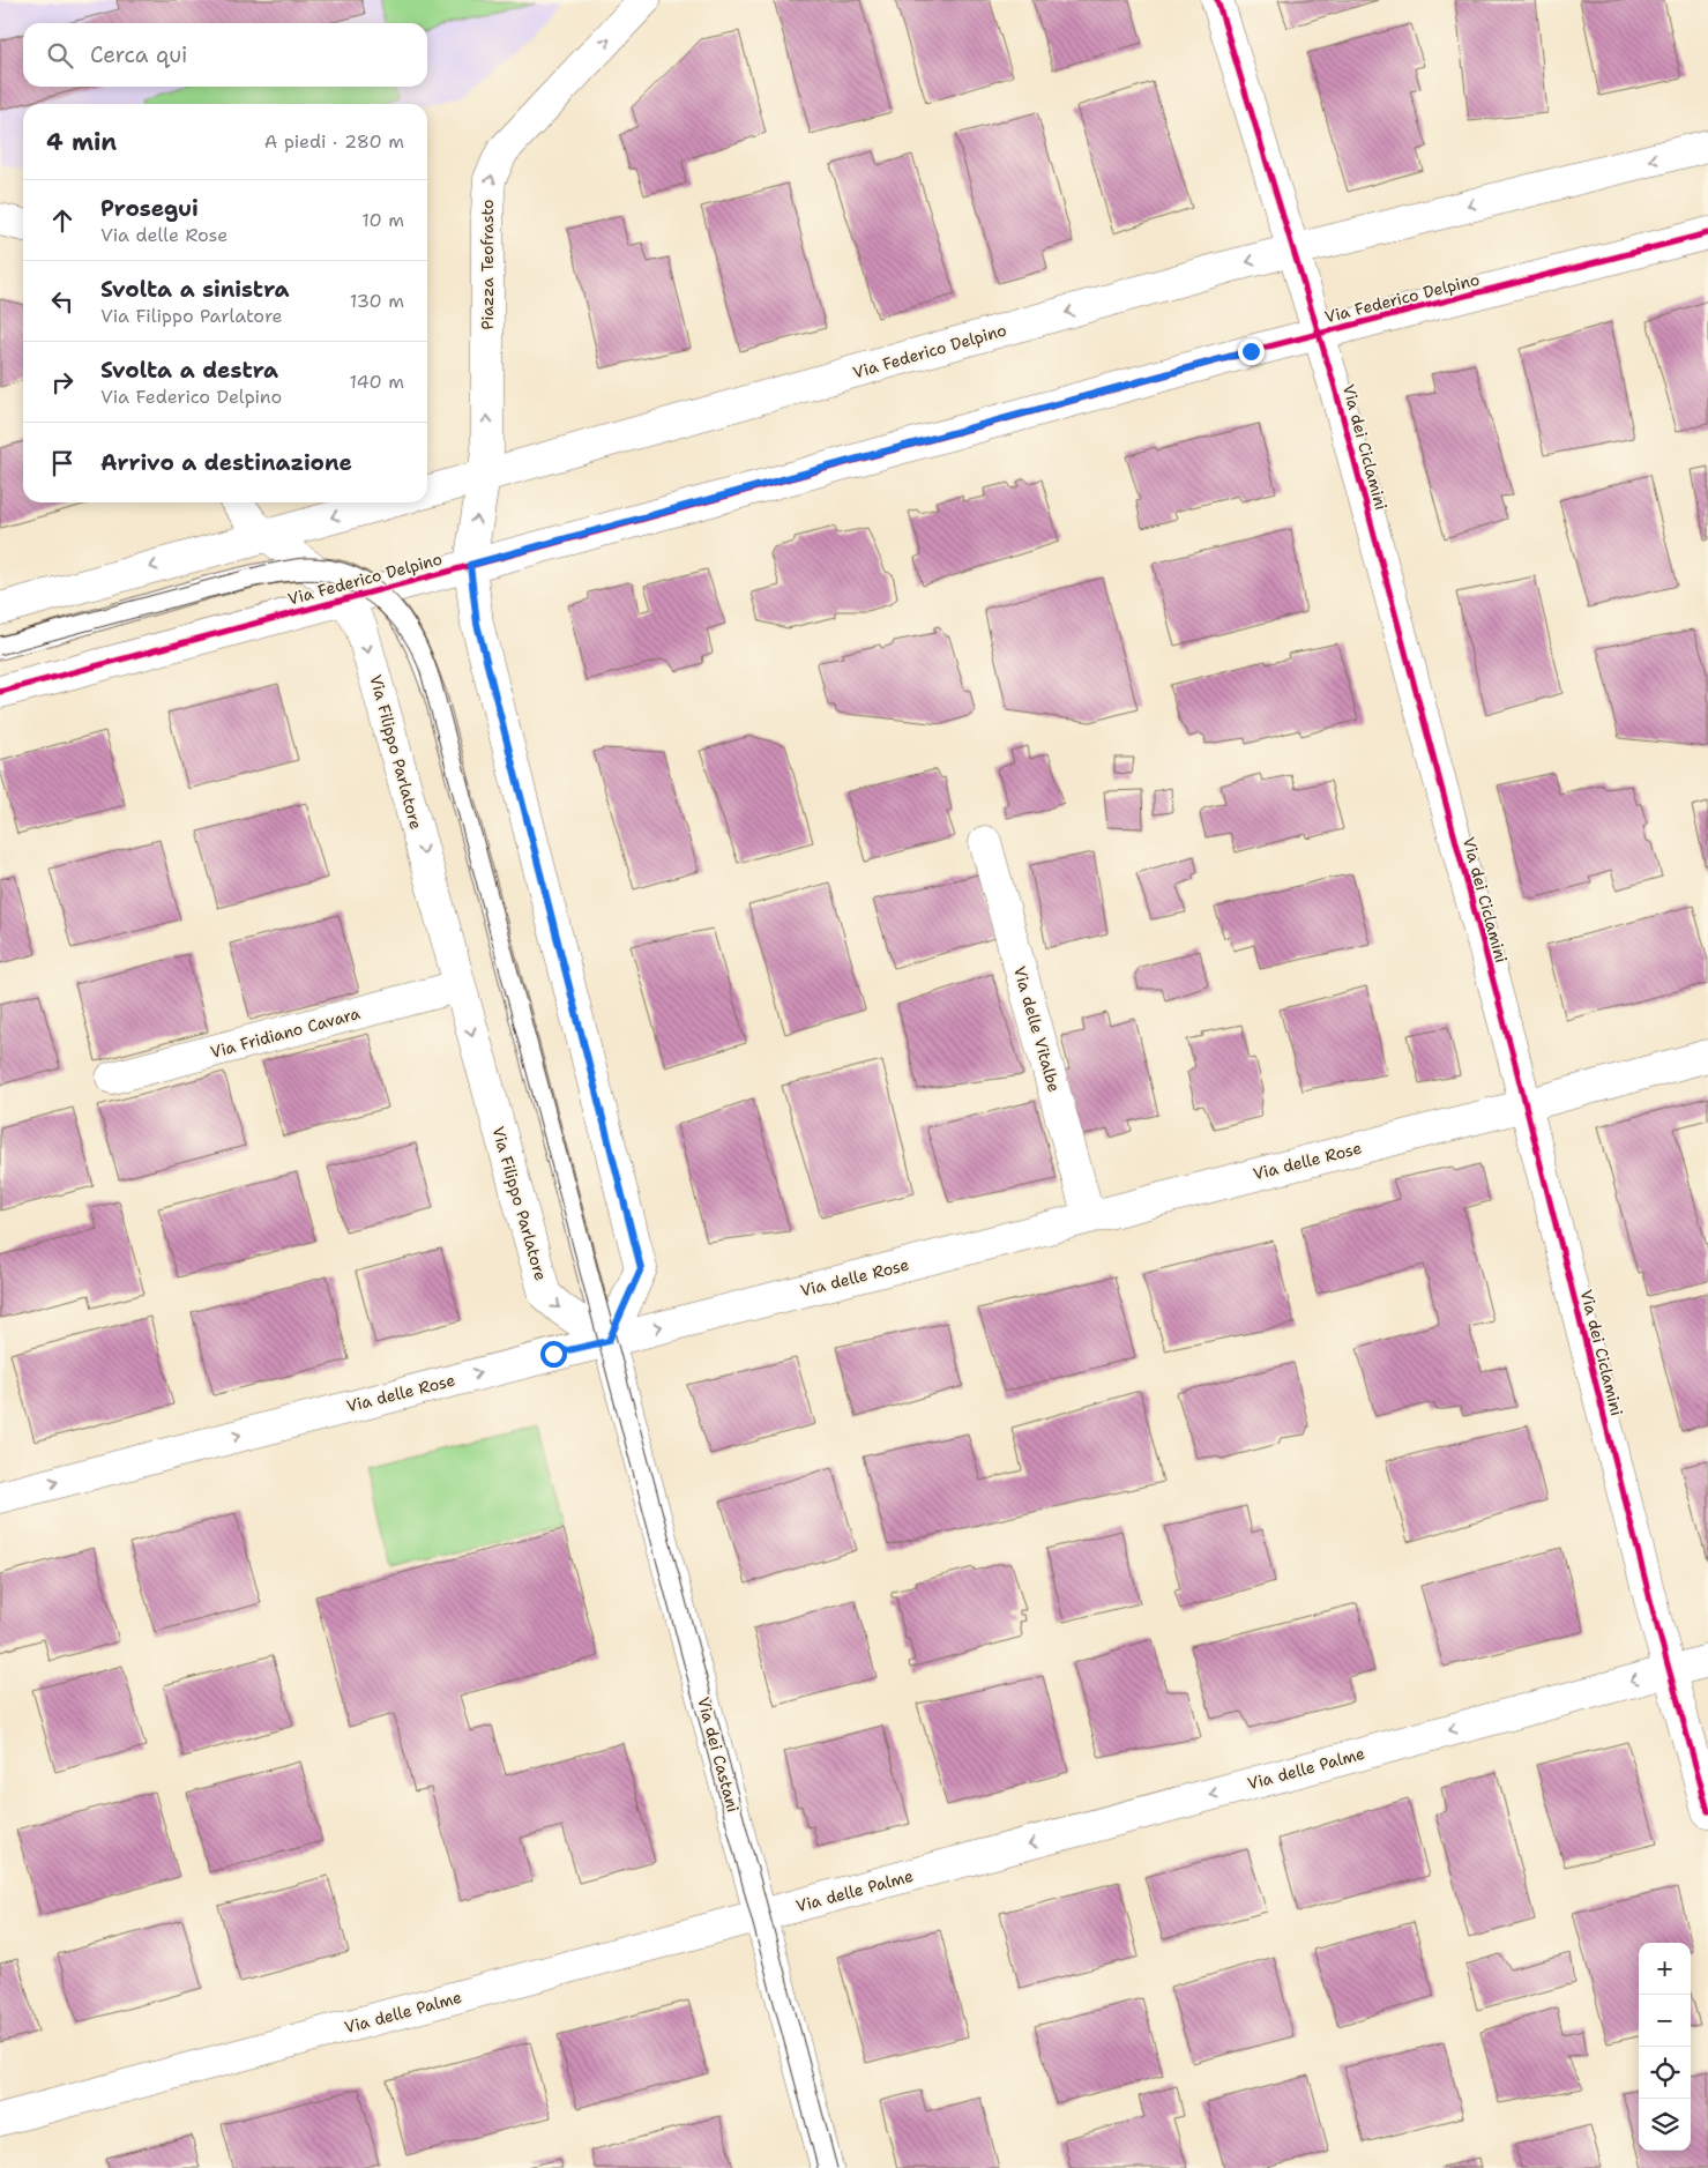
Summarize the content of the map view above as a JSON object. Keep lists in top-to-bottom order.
{
  "streets": {
    "street": [
      "Piazza Teofrasto",
      "Via Federico Delpino",
      "Via dei Ciclamini",
      "Via Filippo Parlatore",
      "Via delle Vitalbe",
      "Via Fridiano Cavara",
      "Via delle Rose",
      "Via dei Castani",
      "Via delle Palme"
    ]
  },
  "crossings": [
    ["Piazza Teofrasto", "Via Federico Delpino"],
    ["Via Federico Delpino", "Via dei Ciclamini"],
    ["Via Federico Delpino", "Via Filippo Parlatore"],
    ["Via dei Ciclamini", "Via delle Rose"],
    ["Via dei Ciclamini", "Via delle Palme"],
    ["Via Filippo Parlatore", "Via Fridiano Cavara"],
    ["Via Filippo Parlatore", "Via delle Rose"],
    ["Via Filippo Parlatore", "Via dei Castani"],
    ["Via delle Vitalbe", "Via delle Rose"],
    ["Via delle Rose", "Via dei Castani"],
    ["Via dei Castani", "Via delle Palme"]
  ],
  "one_way": ["Piazza Teofrasto", "Via delle Rose", "Via delle Palme"],
  "page": {
    "search": "Cerca qui",
    "heading": ["4 min", "A piedi · 280 m"],
    "list": [
      ["Prosegui", "Via delle Rose", "10 m"],
      ["Svolta a sinistra", "Via Filippo Parlatore", "130 m"],
      ["Svolta a destra", "Via Federico Delpino", "140 m"],
      "Arrivo a destinazione"
    ],
    "map_buttons": ["+", "−"]
  }
}
